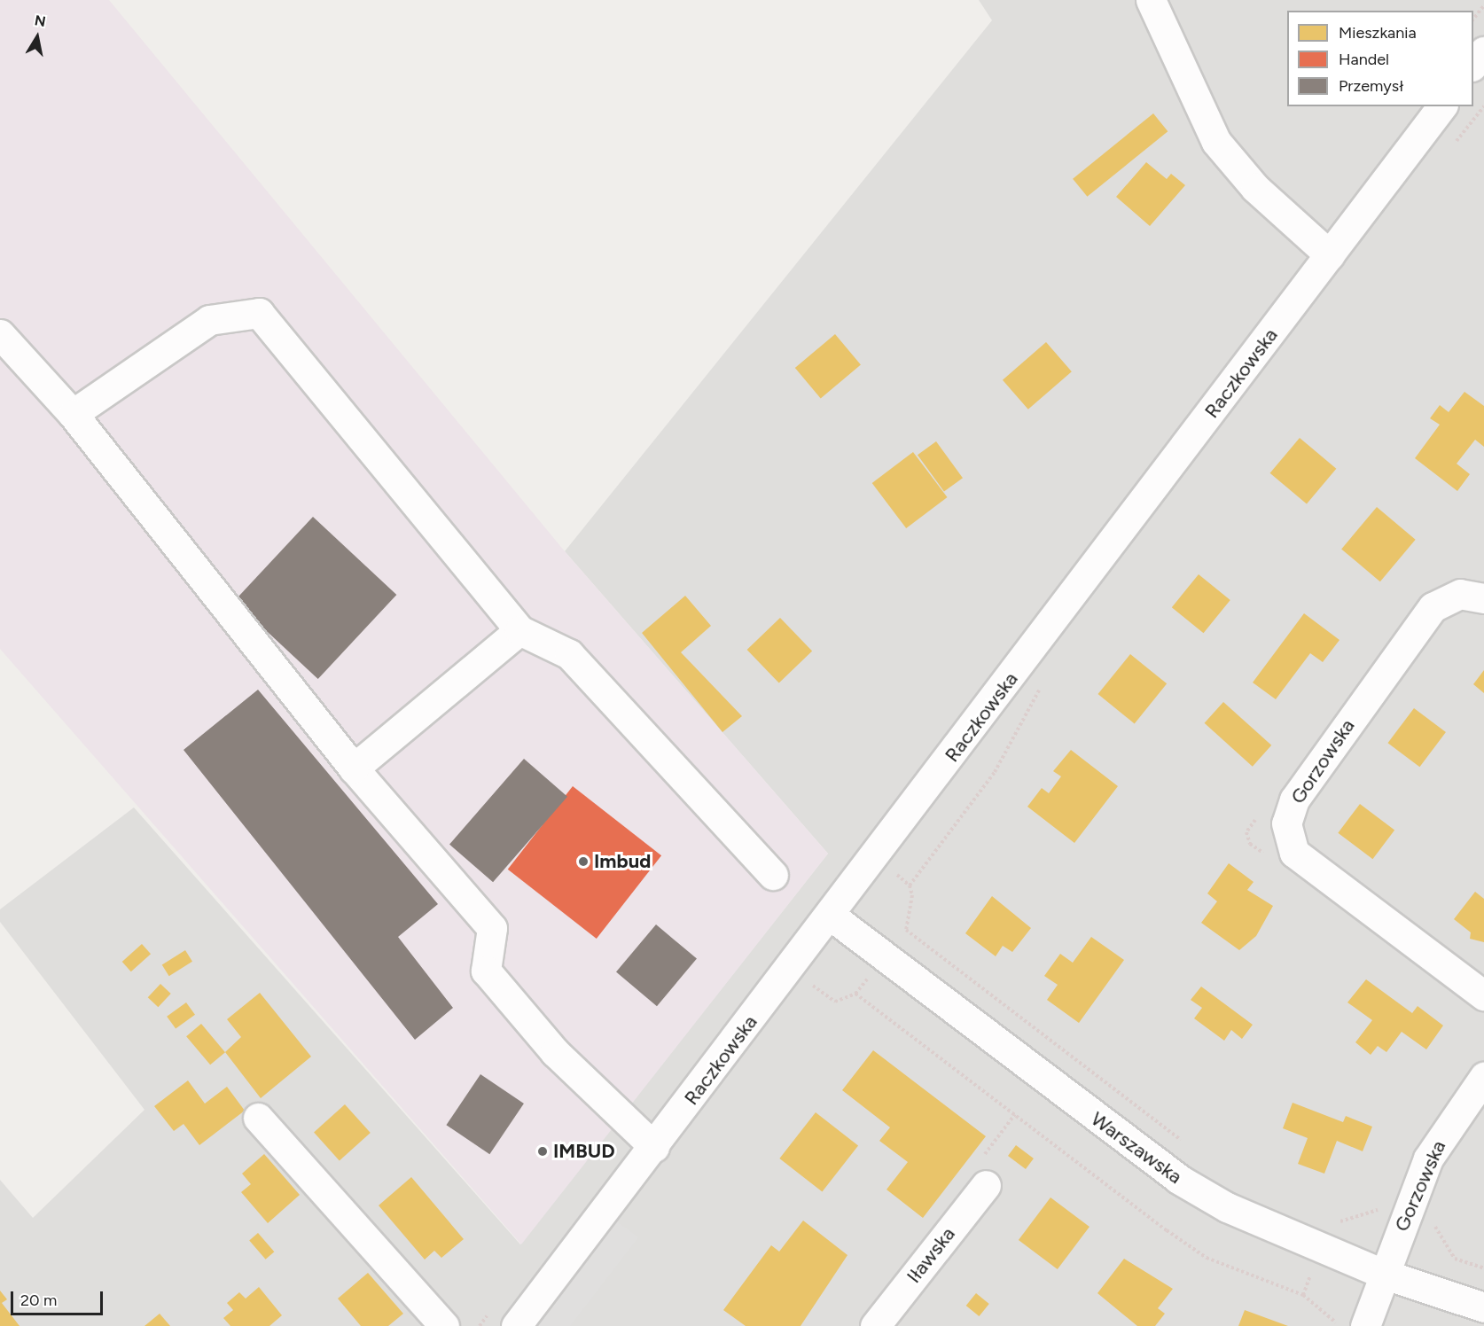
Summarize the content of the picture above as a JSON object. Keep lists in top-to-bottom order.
{
  "streets": {
    "street": [
      "Raczkowska",
      "Gorzowska",
      "Warszawska",
      "Iławska"
    ]
  },
  "crossings": [
    ["Raczkowska", "Warszawska"],
    ["Gorzowska", "Warszawska"]
  ],
  "places": ["Imbud", "IMBUD"],
  "legend": ["Mieszkania", "Handel", "Przemysł"],
  "scale_bar": "20 m",
  "north": "top"
}
